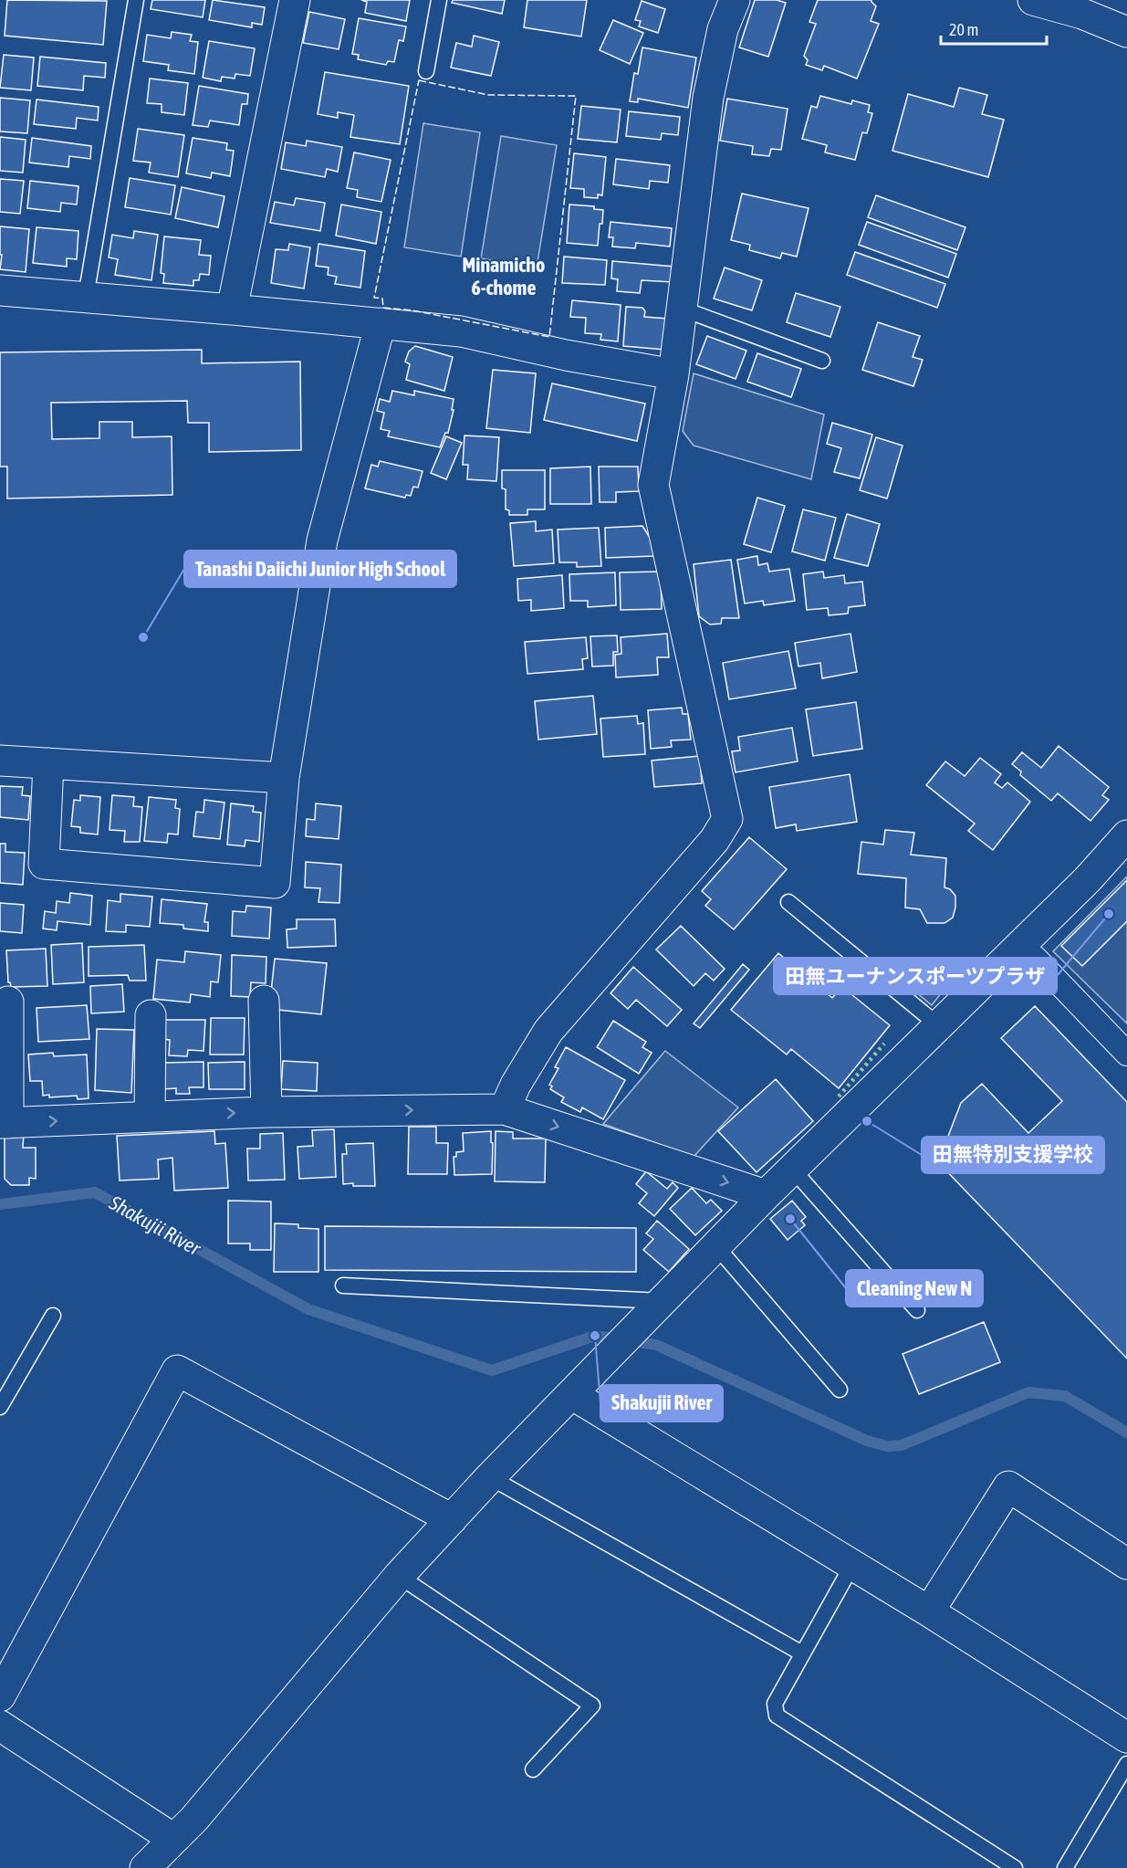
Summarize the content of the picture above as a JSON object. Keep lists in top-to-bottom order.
{
  "districts": ["Minamicho 6-chome"],
  "water": ["Shakujii River"],
  "places": [
    "Tanashi Daiichi Junior High School",
    "田無ユーナンスポーツプラザ",
    "田無特別支援学校",
    "Cleaning New N",
    "Shakujii River"
  ],
  "scale_bar": "20 m"
}
